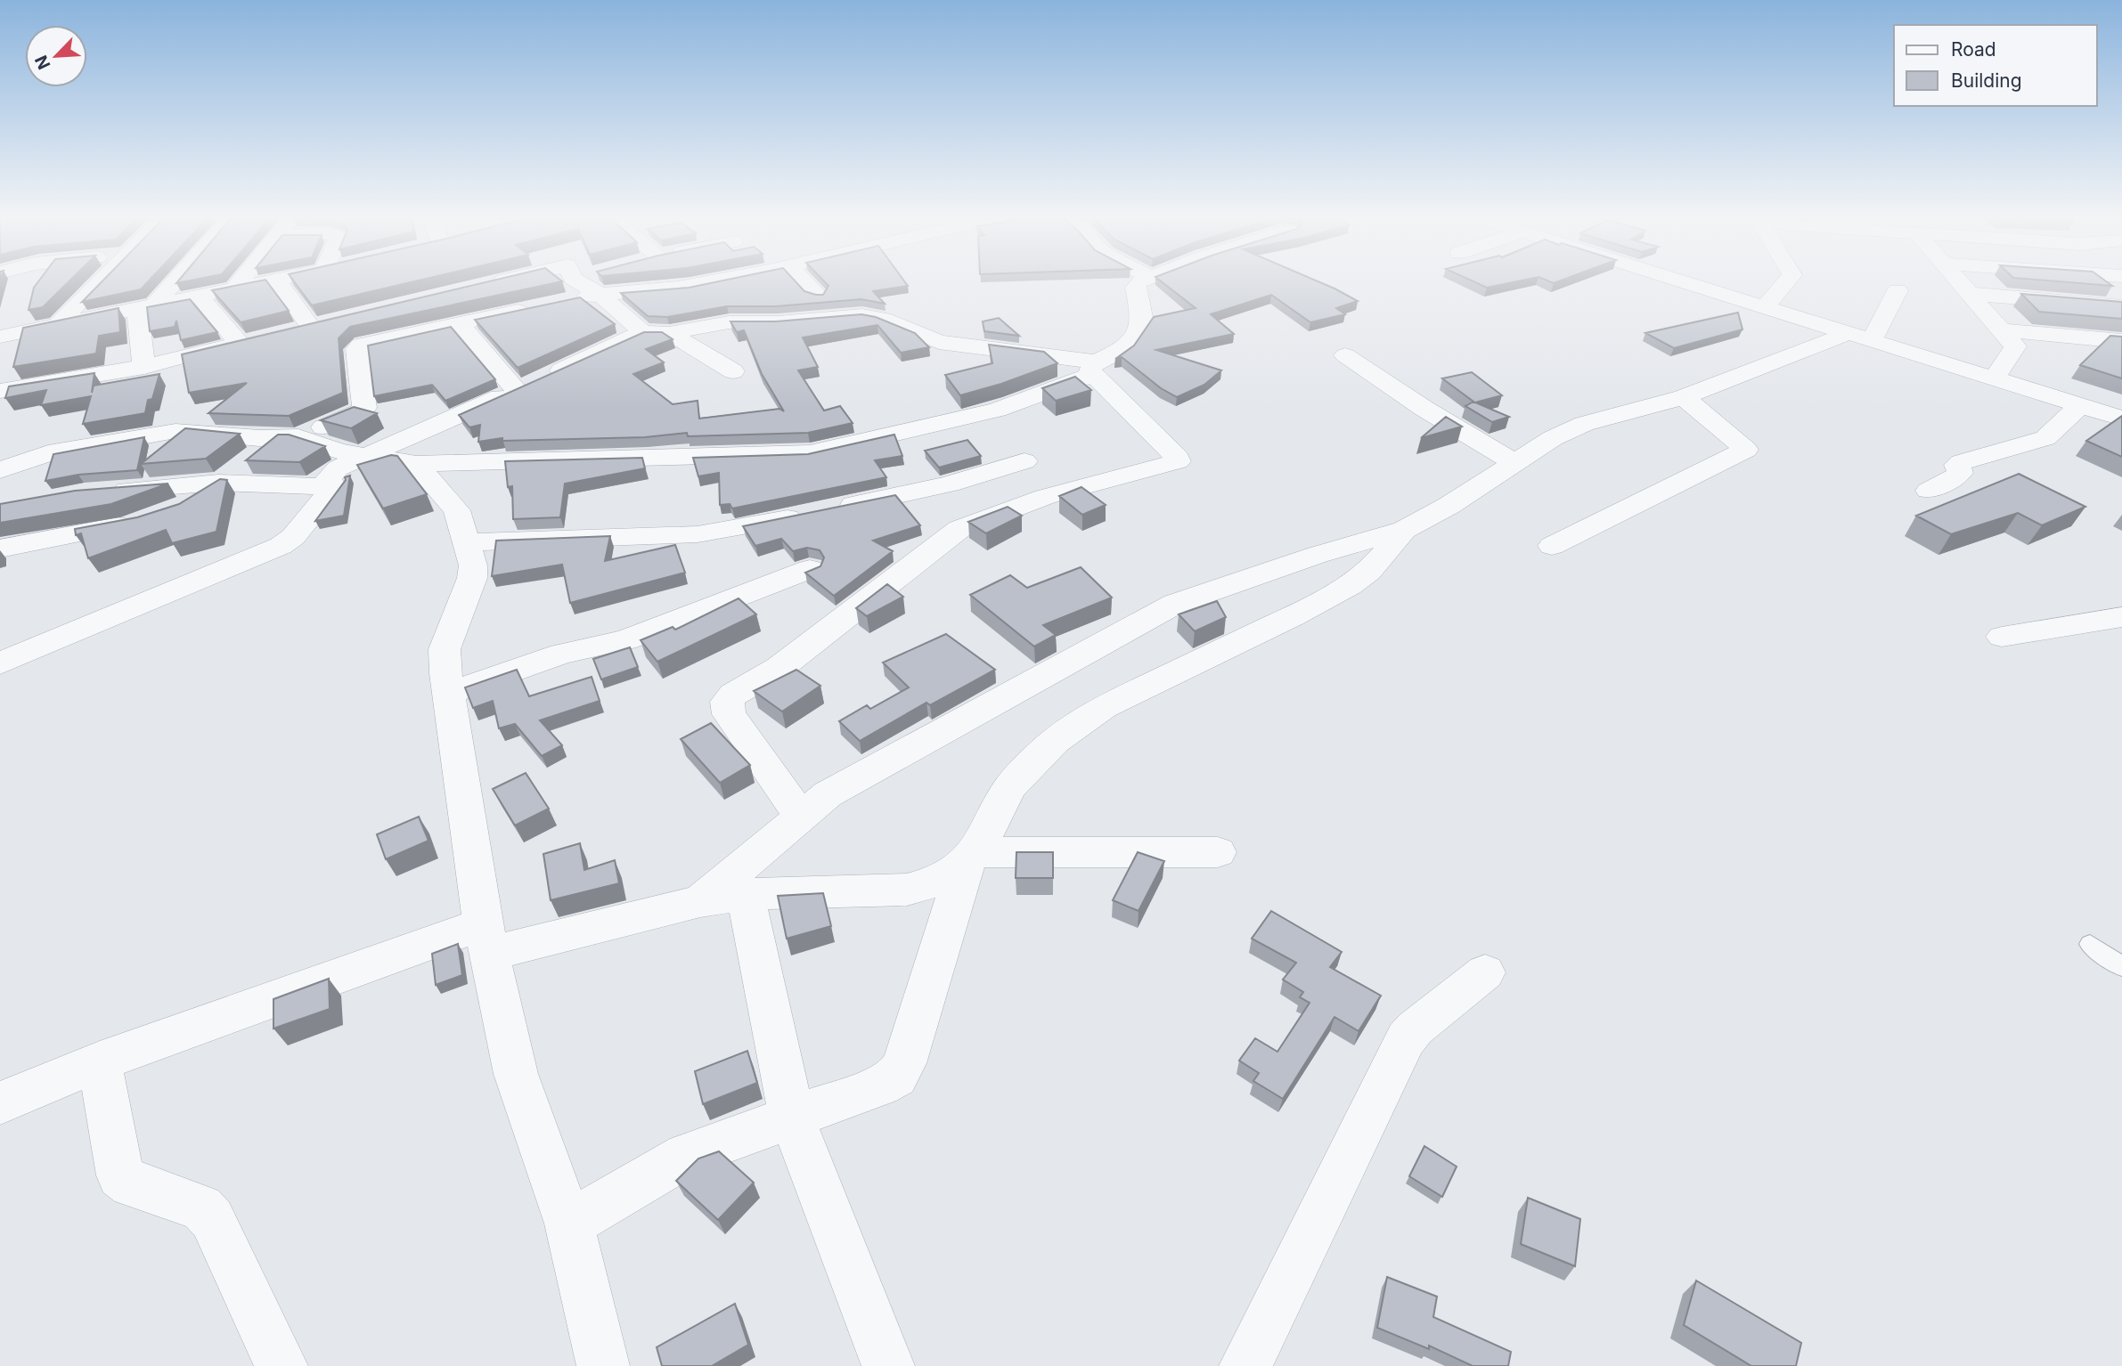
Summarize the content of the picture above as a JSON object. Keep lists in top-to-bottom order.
{
  "legend": ["Road", "Building"],
  "north": "bottom left"
}
